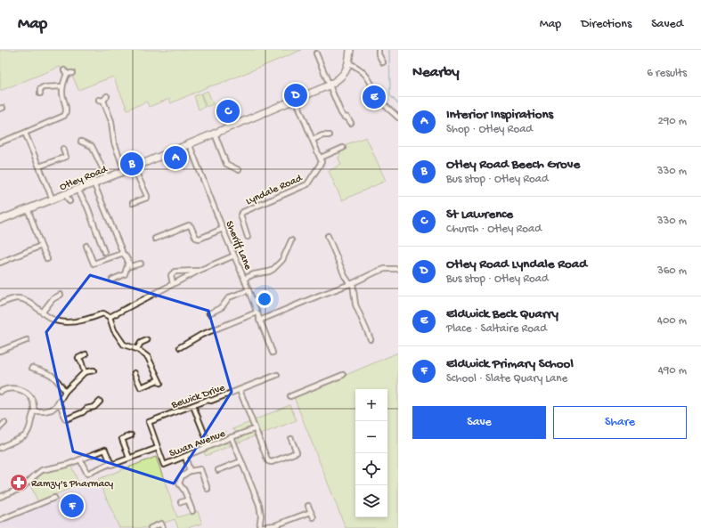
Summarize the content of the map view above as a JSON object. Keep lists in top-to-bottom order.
{
  "streets": {
    "street": [
      "Otley Road",
      "Lyndale Road",
      "Sheriff Lane",
      "Bewick Drive",
      "Swan Avenue"
    ]
  },
  "crossings": [
    ["Otley Road", "Sheriff Lane"],
    ["Bewick Drive", "Swan Avenue"]
  ],
  "places": {
    "pharmacy": ["Ramzy's Pharmacy"]
  },
  "page": {
    "header": "Map",
    "nav": ["Map", "Directions", "Saved"],
    "heading": ["Nearby", "6 results"],
    "pins": [
      "D",
      "E",
      "C",
      "A",
      "B",
      "F"
    ],
    "list": [
      {
        "mark": "A",
        "name": "Interior Inspirations",
        "note": "Shop · Otley Road",
        "value": "290 m"
      },
      {
        "mark": "B",
        "name": "Otley Road Beech Grove",
        "note": "Bus stop · Otley Road",
        "value": "330 m"
      },
      {
        "mark": "C",
        "name": "St Lawrence",
        "note": "Church · Otley Road",
        "value": "330 m"
      },
      {
        "mark": "D",
        "name": "Otley Road Lyndale Road",
        "note": "Bus stop · Otley Road",
        "value": "360 m"
      },
      {
        "mark": "E",
        "name": "Eldwick Beck Quarry",
        "note": "Place · Saltaire Road",
        "value": "400 m"
      },
      {
        "mark": "F",
        "name": "Eldwick Primary School",
        "note": "School · Slate Quary Lane",
        "value": "490 m"
      }
    ],
    "map_buttons": ["+", "−"],
    "buttons": ["Save", "Share"]
  }
}
